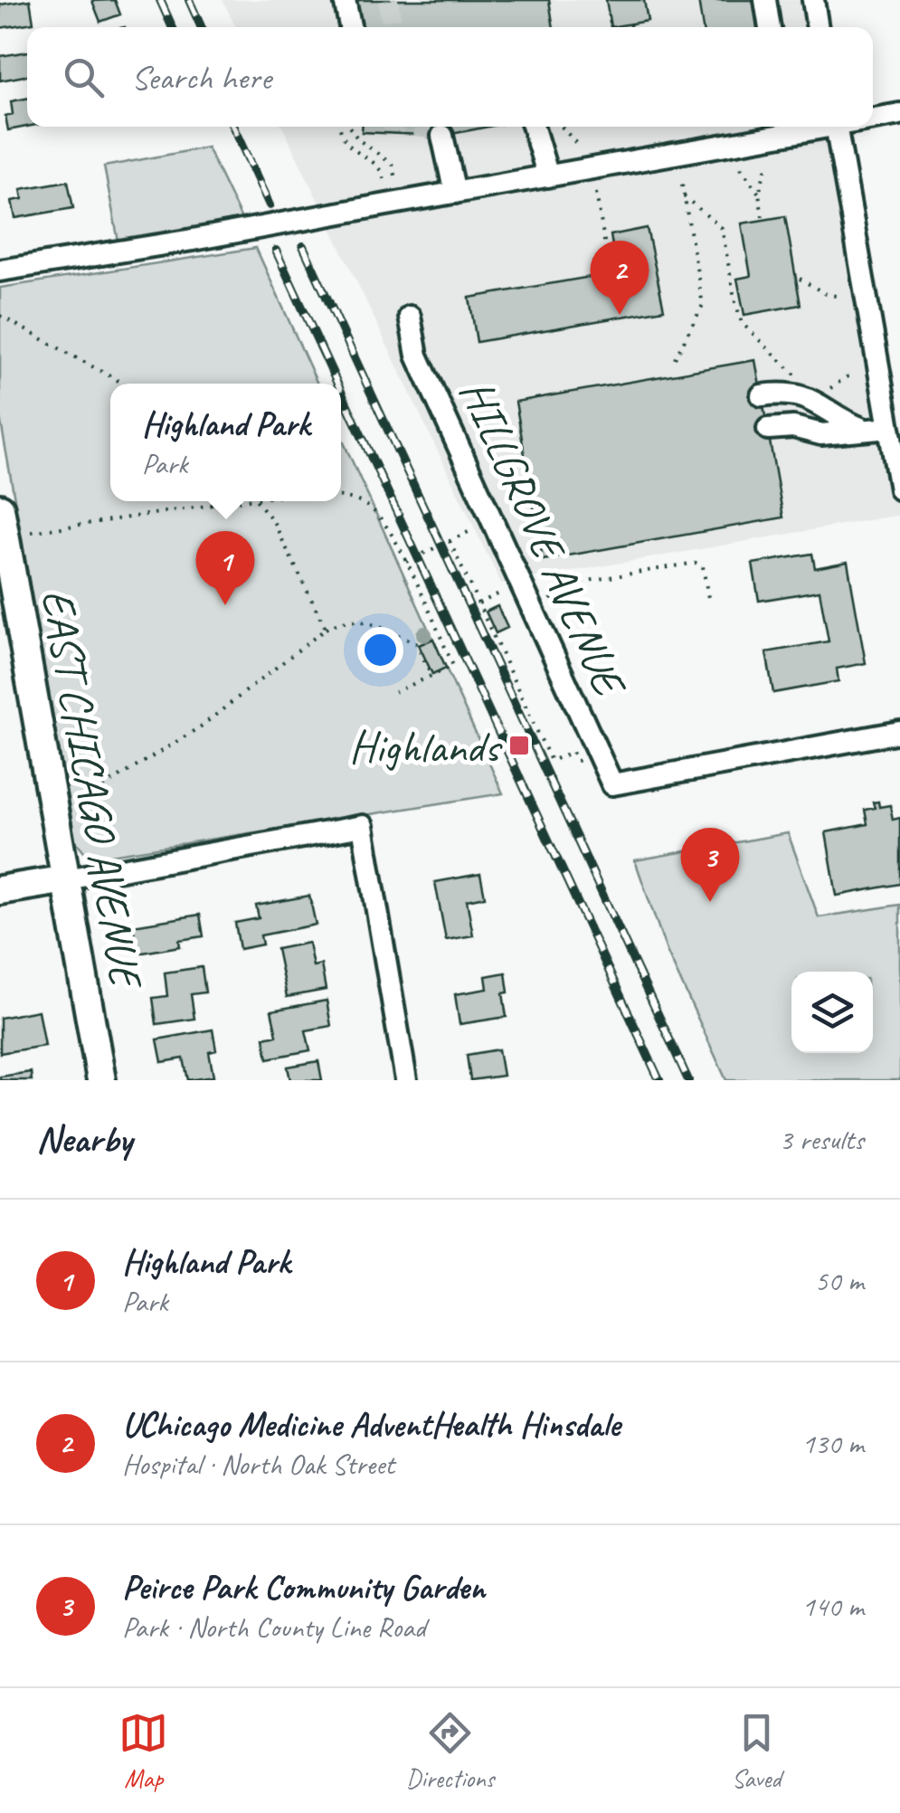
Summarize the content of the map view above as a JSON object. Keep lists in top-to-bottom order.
{
  "streets": {
    "main road": ["EAST CHICAGO AVENUE"],
    "street": ["HILLGROVE AVENUE"]
  },
  "places": {
    "transit": ["Highlands"]
  },
  "page": {
    "search": "Search here",
    "pins": ["2", "1", "3"],
    "popup": ["Highland Park", "Park"],
    "heading": ["Nearby", "3 results"],
    "list": [
      {
        "mark": "1",
        "name": "Highland Park",
        "note": "Park",
        "value": "50 m"
      },
      {
        "mark": "2",
        "name": "UChicago Medicine AdventHealth Hinsdale",
        "note": "Hospital · North Oak Street",
        "value": "130 m"
      },
      {
        "mark": "3",
        "name": "Peirce Park Community Garden",
        "note": "Park · North County Line Road",
        "value": "140 m"
      }
    ],
    "nav": ["Map", "Directions", "Saved"]
  }
}
